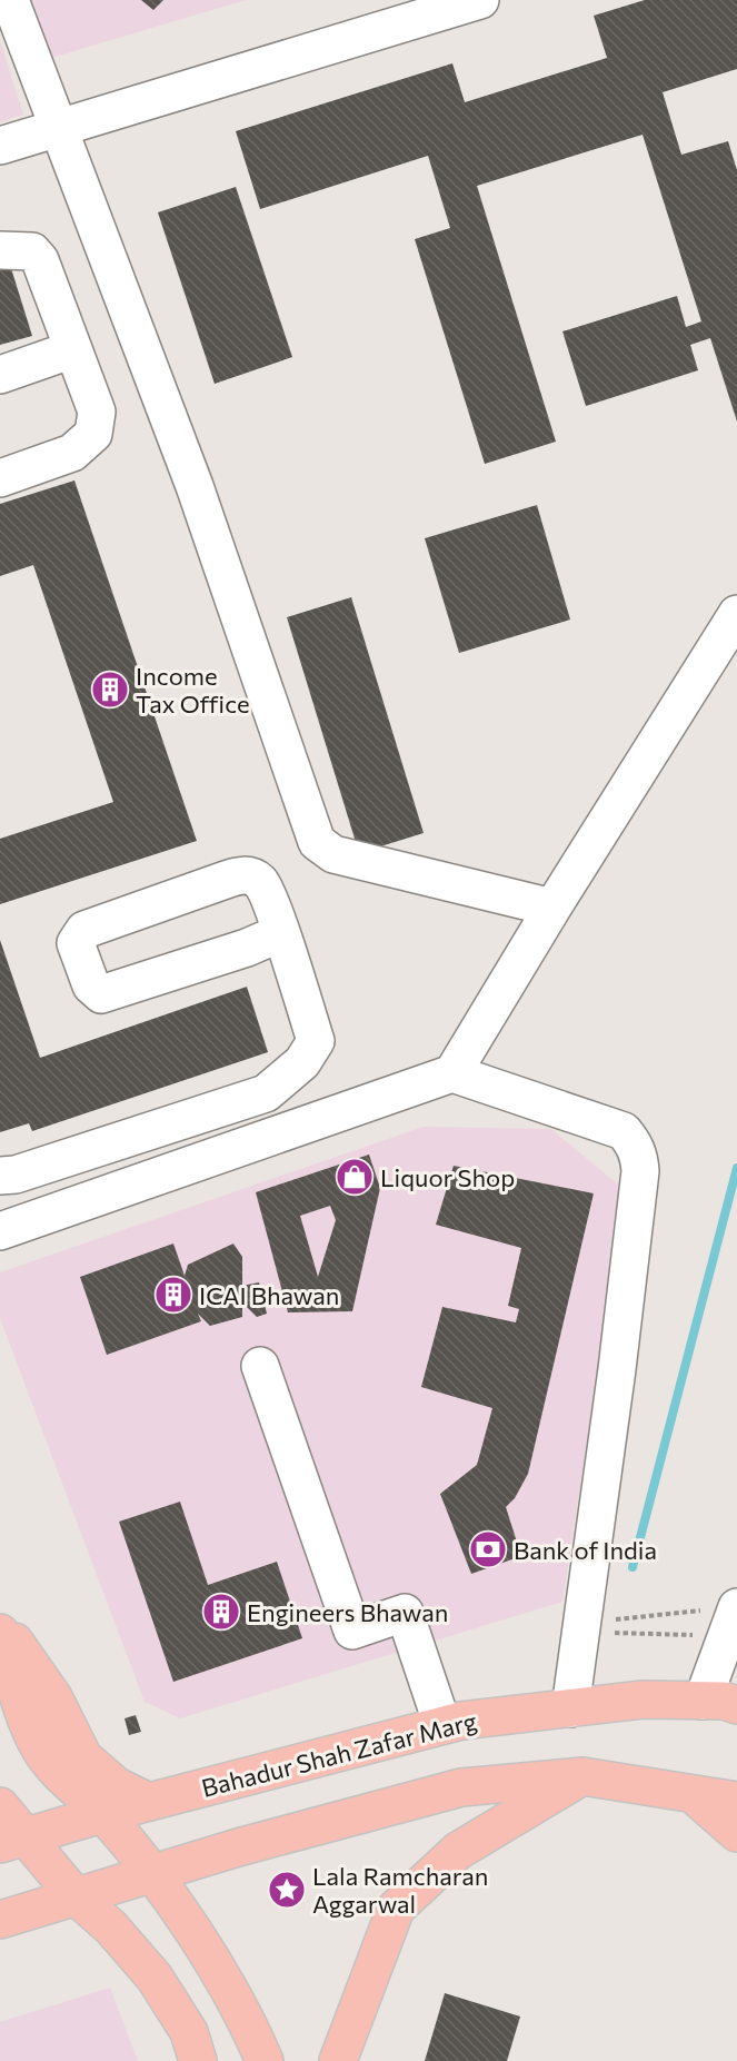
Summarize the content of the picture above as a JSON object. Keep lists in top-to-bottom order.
{
  "streets": {
    "main road": ["Bahadur Shah Zafar Marg"]
  },
  "places": {
    "building": ["Income Tax Office", "ICAI Bhawan", "Engineers Bhawan"],
    "shop": ["Liquor Shop"],
    "bank": ["Bank of India"],
    "place": ["Lala Ramcharan Aggarwal"]
  }
}
